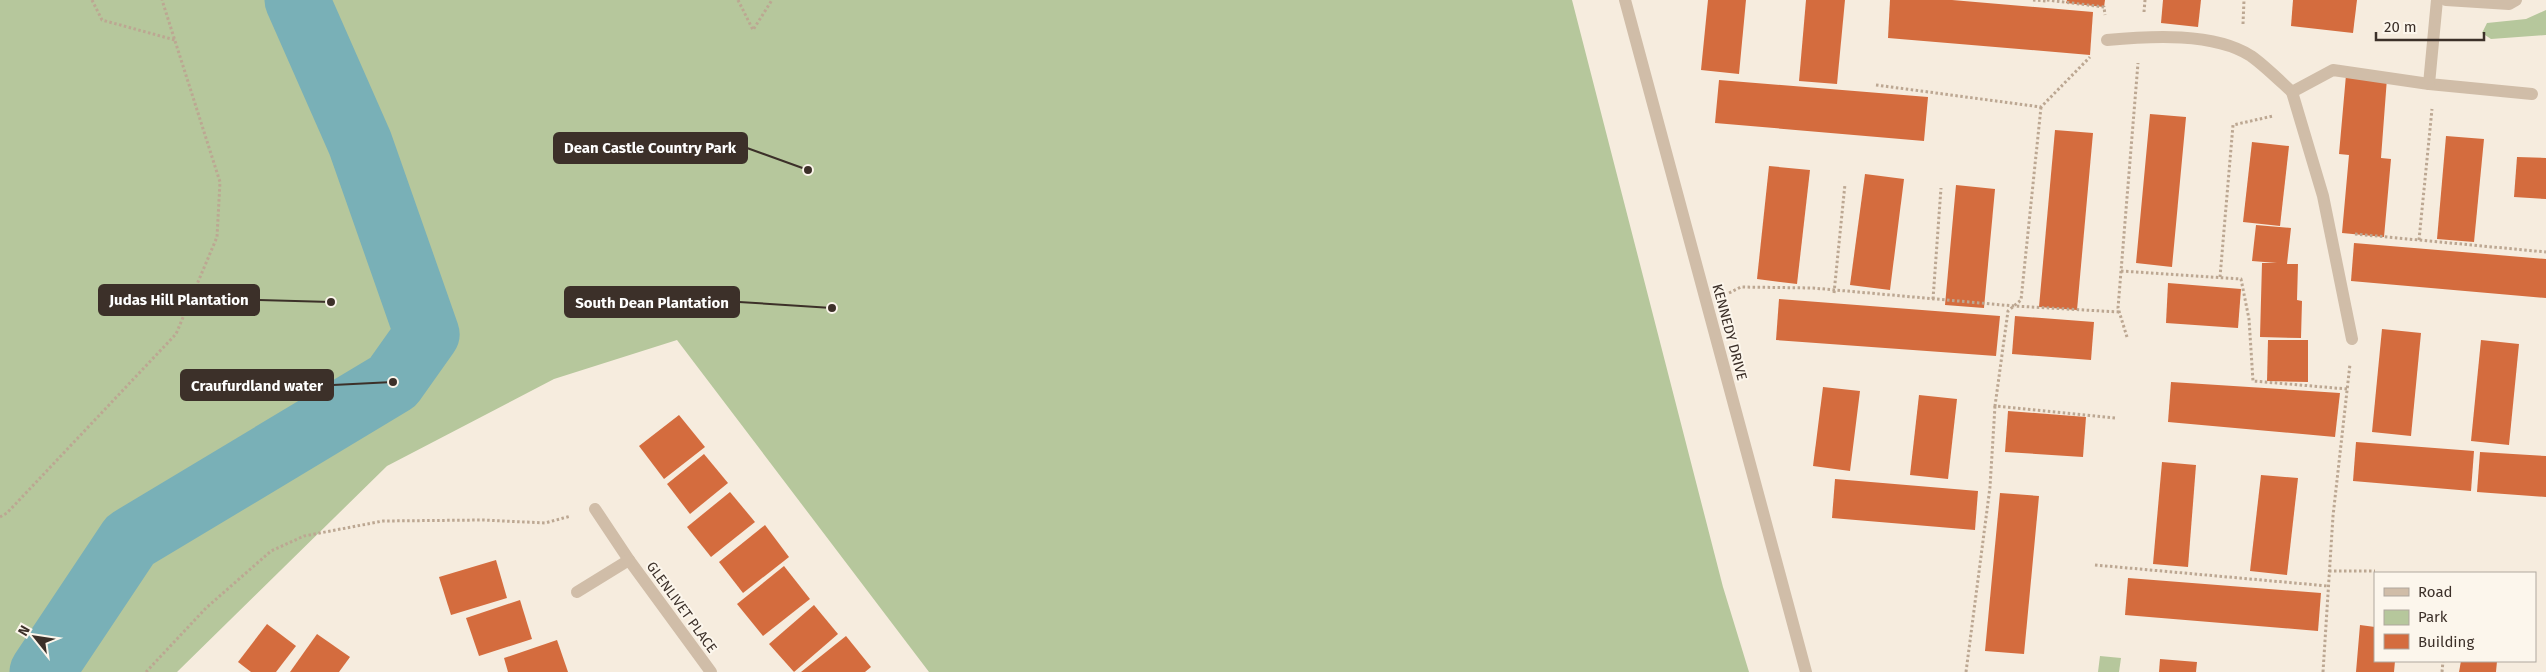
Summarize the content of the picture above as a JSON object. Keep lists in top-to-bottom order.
{
  "streets": {
    "street": ["KENNEDY DRIVE", "GLENLIVET PLACE"]
  },
  "places": [
    "Dean Castle Country Park",
    "Judas Hill Plantation",
    "South Dean Plantation",
    "Craufurdland water"
  ],
  "legend": ["Road", "Park", "Building"],
  "scale_bar": "20 m",
  "north": "top left"
}
